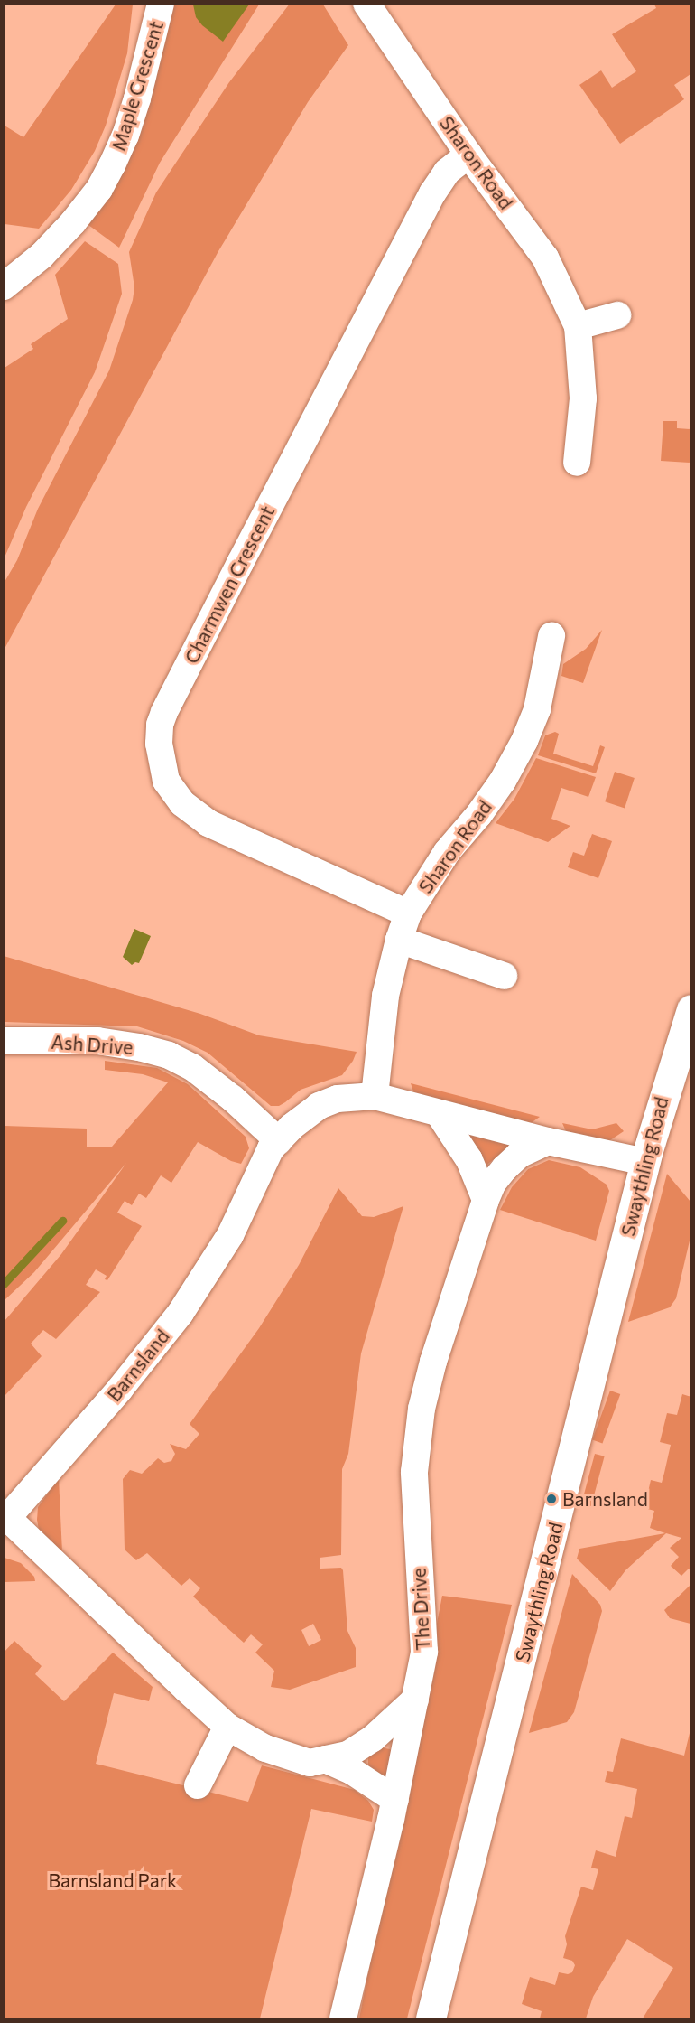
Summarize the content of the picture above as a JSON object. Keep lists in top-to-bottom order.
{
  "streets": {
    "main road": ["Swaythling Road"],
    "street": [
      "Maple Crescent",
      "Sharon Road",
      "Charmwen Crescent",
      "Ash Drive",
      "Barnsland",
      "The Drive"
    ]
  },
  "crossings": [
    ["Sharon Road", "Charmwen Crescent"],
    ["Sharon Road", "Barnsland"],
    ["Ash Drive", "Barnsland"],
    ["Swaythling Road", "Barnsland"],
    ["Barnsland", "The Drive"]
  ],
  "parks": ["Barnsland Park"],
  "places": ["Barnsland"]
}
